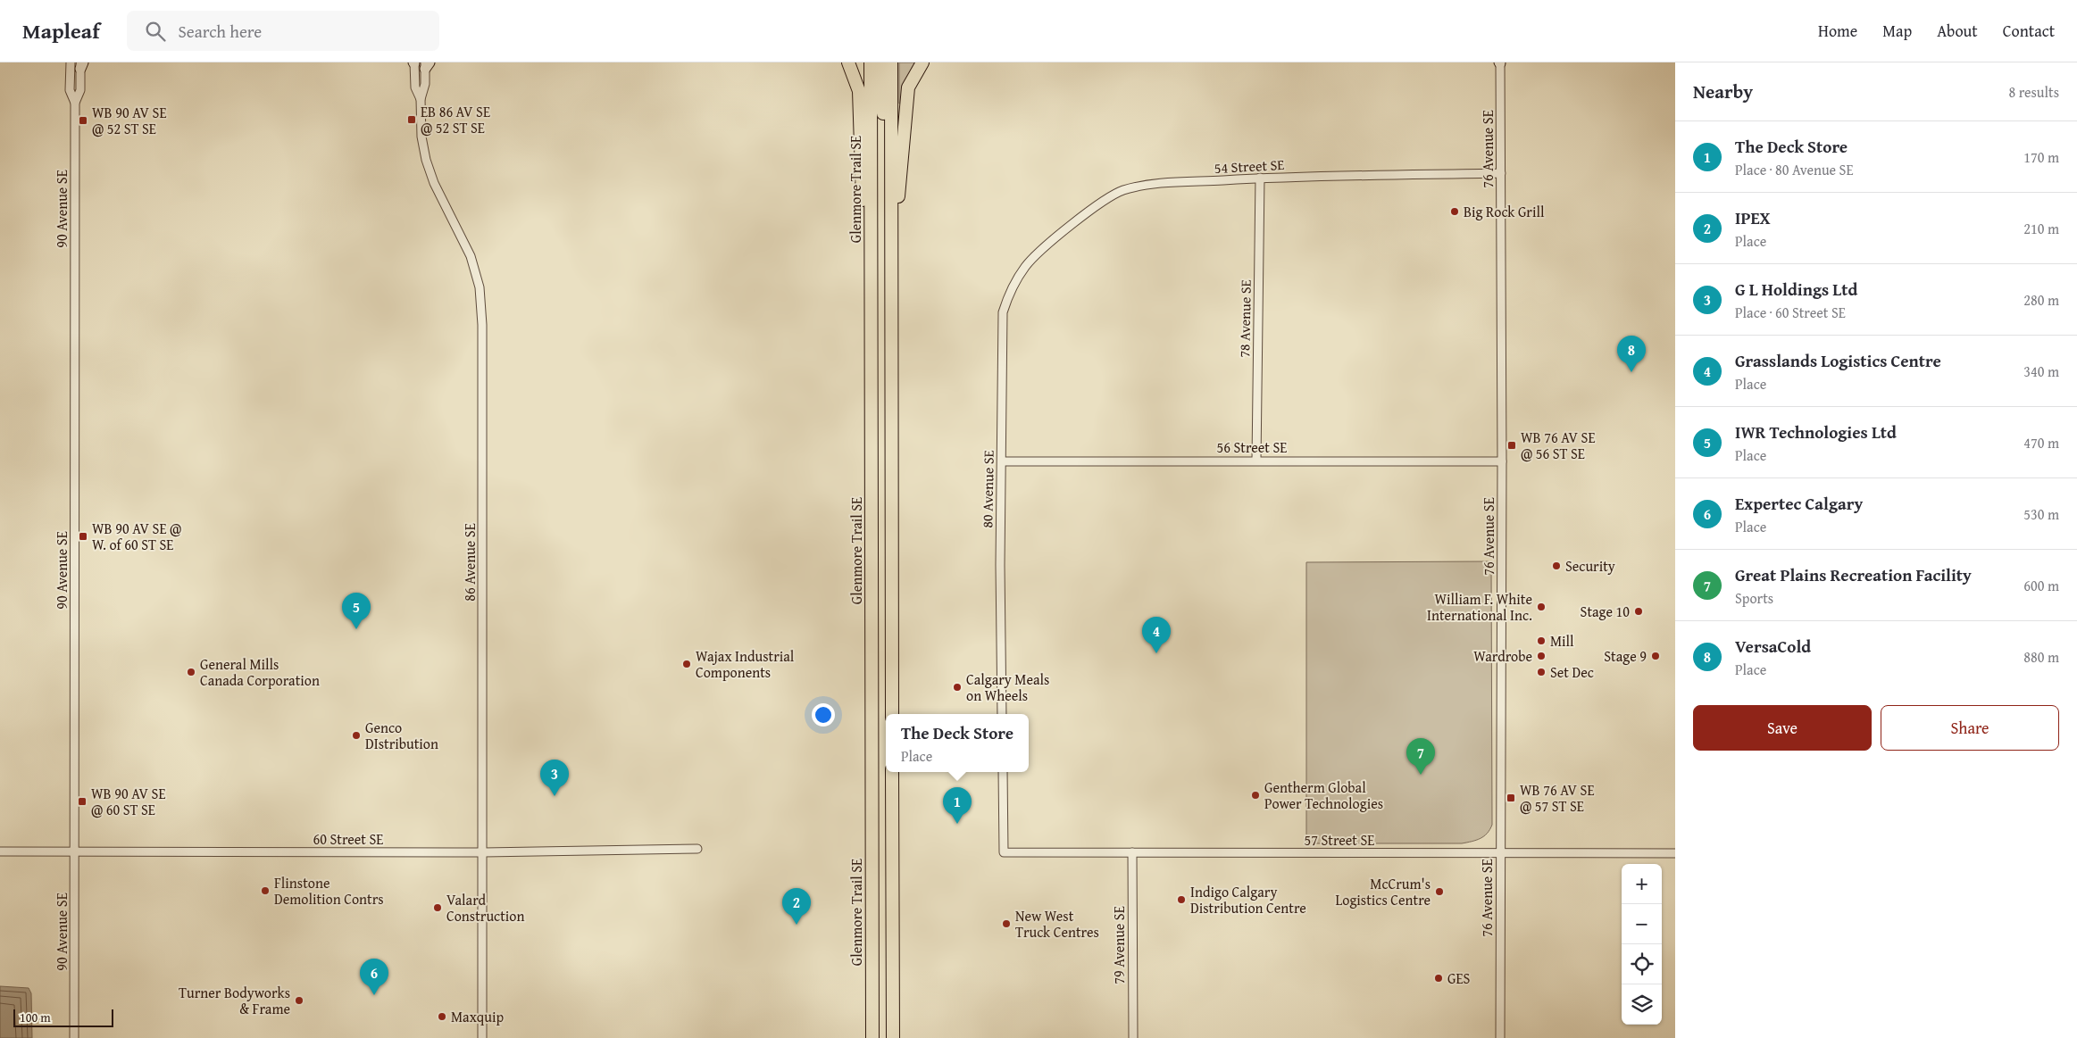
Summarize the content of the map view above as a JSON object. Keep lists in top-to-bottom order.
{
  "streets": {
    "main road": ["Glenmore Trail SE"],
    "street": [
      "76 Avenue SE",
      "54 Street SE",
      "90 Avenue SE",
      "78 Avenue SE",
      "56 Street SE",
      "80 Avenue SE",
      "86 Avenue SE",
      "60 Street SE",
      "57 Street SE",
      "79 Avenue SE"
    ]
  },
  "crossings": [
    ["76 Avenue SE", "54 Street SE"],
    ["76 Avenue SE", "56 Street SE"],
    ["76 Avenue SE", "57 Street SE"],
    ["54 Street SE", "78 Avenue SE"],
    ["54 Street SE", "80 Avenue SE"],
    ["90 Avenue SE", "60 Street SE"],
    ["78 Avenue SE", "56 Street SE"],
    ["56 Street SE", "80 Avenue SE"],
    ["86 Avenue SE", "60 Street SE"],
    ["57 Street SE", "79 Avenue SE"]
  ],
  "places": {
    "transit": [
      "EB 86 AV SE @ 52 ST SE",
      "WB 90 AV SE @ 52 ST SE",
      "WB 76 AV SE @ 56 ST SE",
      "WB 90 AV SE @ W. of 60 ST SE",
      "WB 76 AV SE @ 57 ST SE",
      "WB 90 AV SE @ 60 ST SE"
    ],
    "other": [
      "Big Rock Grill",
      "Security",
      "William F. White International Inc.",
      "Stage 10",
      "Mill",
      "Wardrobe",
      "Stage 9",
      "Wajax Industrial Components",
      "General Mills Canada Corporation",
      "Set Dec",
      "Calgary Meals on Wheels",
      "Genco DIstribution",
      "Gentherm Global Power Technologies",
      "Flinstone Demolition Contrs",
      "McCrum's Logistics Centre",
      "Indigo Calgary Distribution Centre",
      "Valard Construction",
      "New West Truck Centres",
      "GES",
      "Turner Bodyworks & Frame",
      "Maxquip"
    ]
  },
  "scale_bar": "100 m",
  "page": {
    "header": "Mapleaf",
    "search": "Search here",
    "nav": [
      "Home",
      "Map",
      "About",
      "Contact"
    ],
    "heading": ["Nearby", "8 results"],
    "list": [
      {
        "mark": "1",
        "name": "The Deck Store",
        "note": "Place · 80 Avenue SE",
        "value": "170 m"
      },
      {
        "mark": "2",
        "name": "IPEX",
        "note": "Place",
        "value": "210 m"
      },
      {
        "mark": "3",
        "name": "G L Holdings Ltd",
        "note": "Place · 60 Street SE",
        "value": "280 m"
      },
      {
        "mark": "4",
        "name": "Grasslands Logistics Centre",
        "note": "Place",
        "value": "340 m"
      },
      {
        "mark": "5",
        "name": "IWR Technologies Ltd",
        "note": "Place",
        "value": "470 m"
      },
      {
        "mark": "6",
        "name": "Expertec Calgary",
        "note": "Place",
        "value": "530 m"
      },
      {
        "mark": "7",
        "name": "Great Plains Recreation Facility",
        "note": "Sports",
        "value": "600 m"
      },
      {
        "mark": "8",
        "name": "VersaCold",
        "note": "Place",
        "value": "880 m"
      }
    ],
    "pins": [
      "8",
      "5",
      "4",
      "7",
      "3",
      "1",
      "2",
      "6"
    ],
    "buttons": ["Save", "Share"],
    "popup": ["The Deck Store", "Place"],
    "map_buttons": ["+", "−"],
    "scale": "100 m"
  }
}
